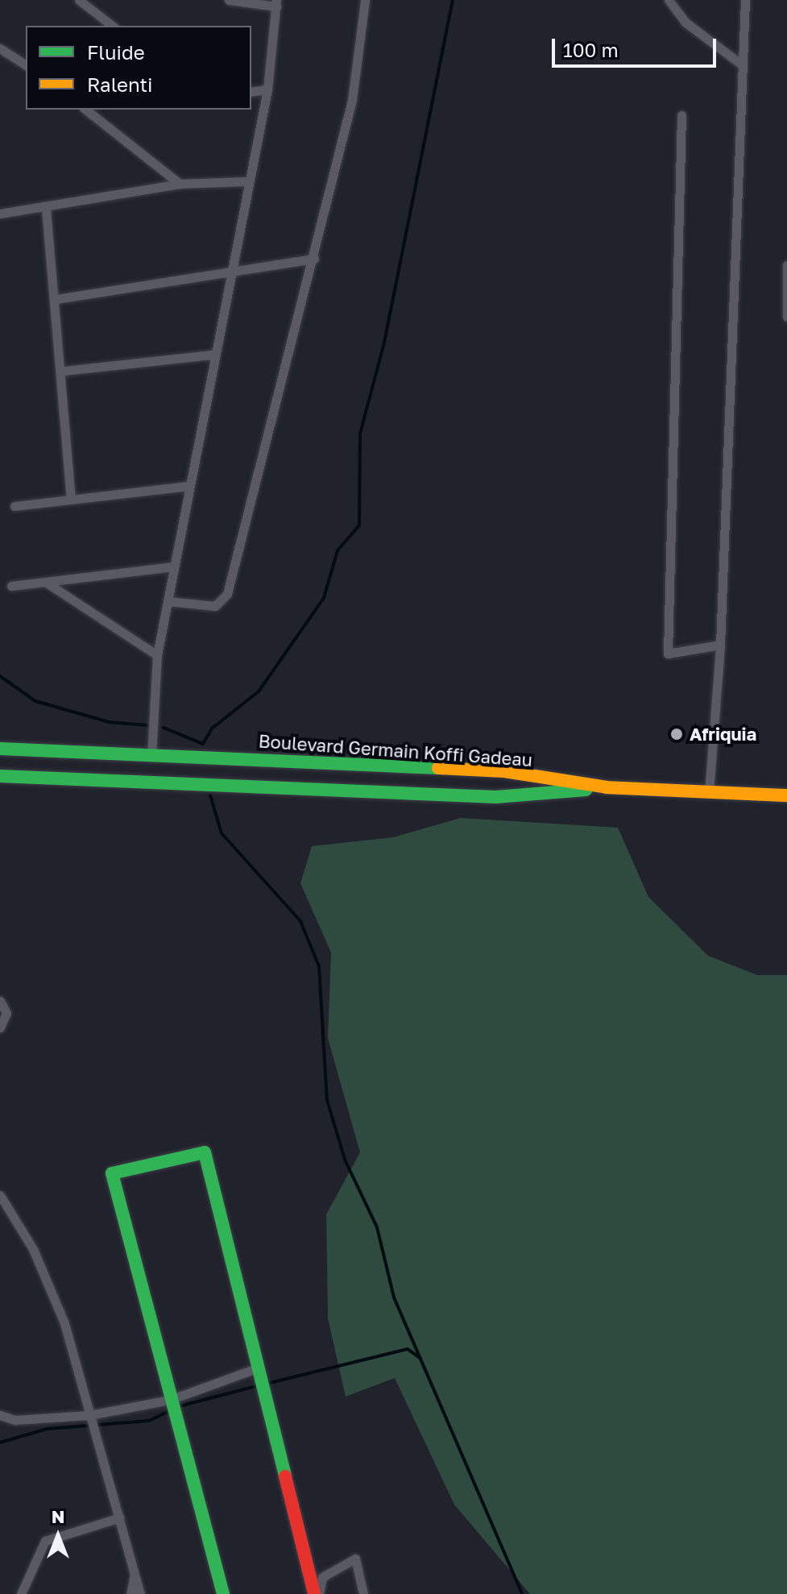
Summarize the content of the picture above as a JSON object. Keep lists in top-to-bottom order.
{
  "streets": {
    "main road": ["Boulevard Germain Koffi Gadeau"]
  },
  "places": ["Afriquia"],
  "legend": ["Fluide", "Ralenti"],
  "scale_bar": "100 m",
  "north": "top"
}
